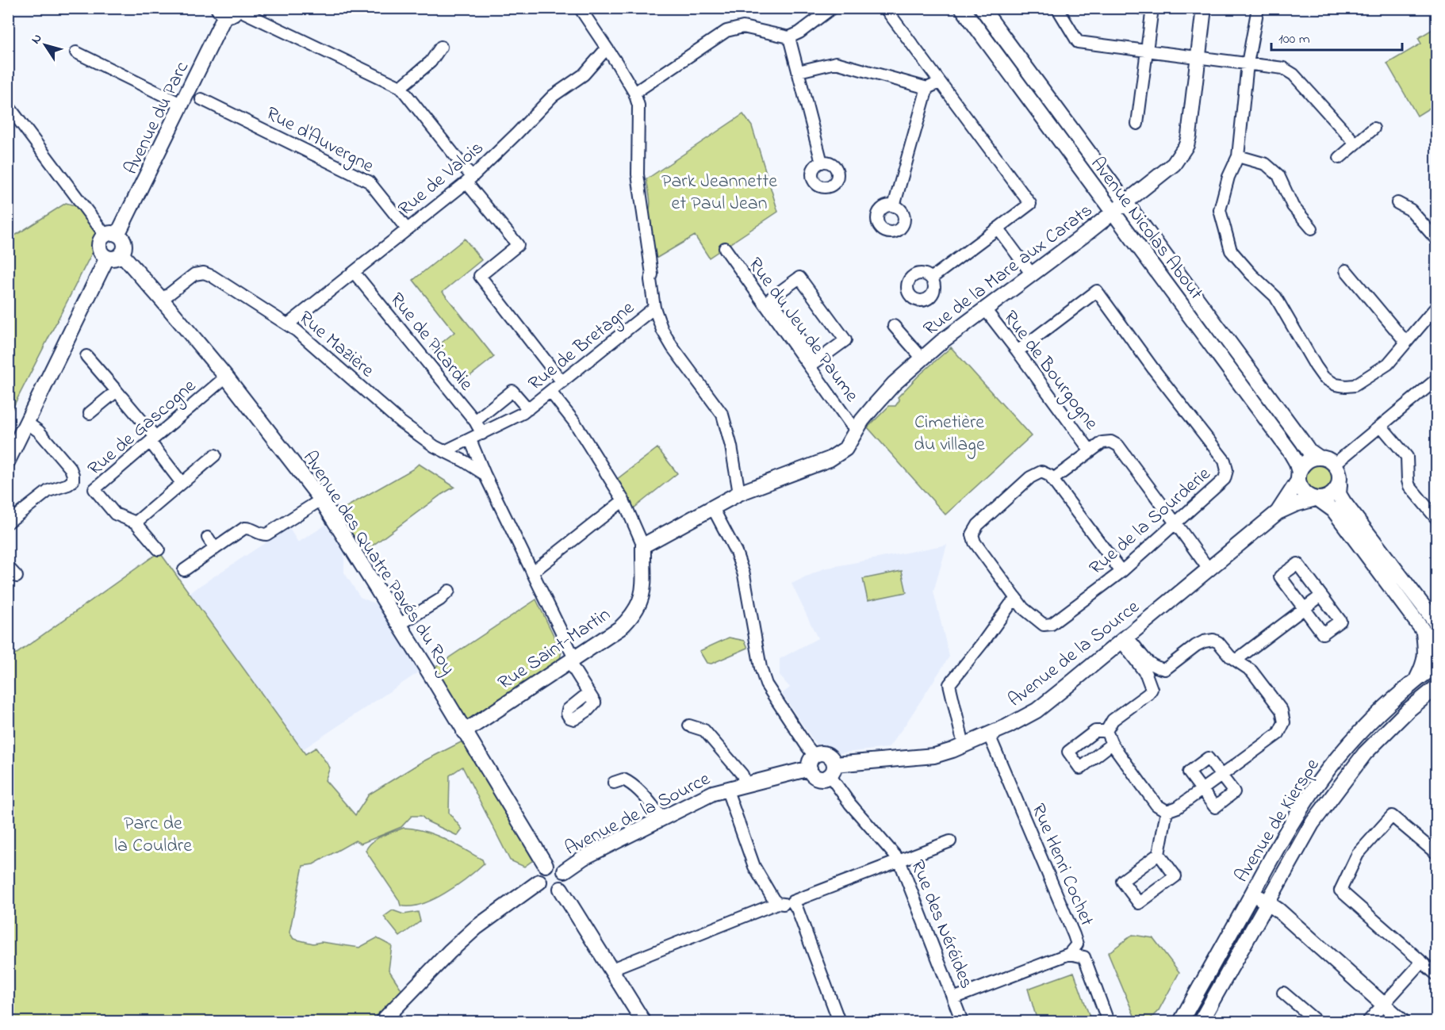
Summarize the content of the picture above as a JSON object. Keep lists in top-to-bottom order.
{
  "streets": {
    "street": [
      "Avenue du Parc",
      "Rue d'Auvergne",
      "Rue de Valois",
      "Avenue Nicolas About",
      "Rue de la Mare aux Carats",
      "Rue du Jeu de Paume",
      "Rue de Picardie",
      "Rue Mazière",
      "Rue de Bretagne",
      "Rue de Bourgogne",
      "Rue de Gascogne",
      "Rue de la Sourderie",
      "Avenue des Quatre Pavés du Roy",
      "Rue Saint-Martin",
      "Avenue de la Source",
      "Avenue de Kierspe",
      "Rue Henri Cochet",
      "Rue des Néréides"
    ]
  },
  "crossings": [
    ["Avenue du Parc", "Avenue des Quatre Pavés du Roy"],
    ["Rue d'Auvergne", "Rue de Valois"],
    ["Rue de Valois", "Rue de Picardie"],
    ["Rue de Valois", "Rue Mazière"],
    ["Avenue Nicolas About", "Rue de la Mare aux Carats"],
    ["Avenue Nicolas About", "Avenue de la Source"],
    ["Rue de la Mare aux Carats", "Rue du Jeu de Paume"],
    ["Rue de la Mare aux Carats", "Rue de Bourgogne"],
    ["Rue de la Mare aux Carats", "Rue Saint-Martin"],
    ["Rue de Picardie", "Rue de Bretagne"],
    ["Rue Mazière", "Rue de Bretagne"],
    ["Rue Mazière", "Avenue des Quatre Pavés du Roy"],
    ["Rue de Bourgogne", "Rue de la Sourderie"],
    ["Rue de Gascogne", "Avenue des Quatre Pavés du Roy"],
    ["Avenue des Quatre Pavés du Roy", "Rue Saint-Martin"],
    ["Avenue des Quatre Pavés du Roy", "Avenue de la Source"],
    ["Avenue de la Source", "Rue Henri Cochet"],
    ["Avenue de la Source", "Rue des Néréides"]
  ],
  "parks": ["Park Jeannette et Paul Jean", "Cimetière du village", "Parc de la Couldre"],
  "scale_bar": "100 m",
  "north": "top left"
}
